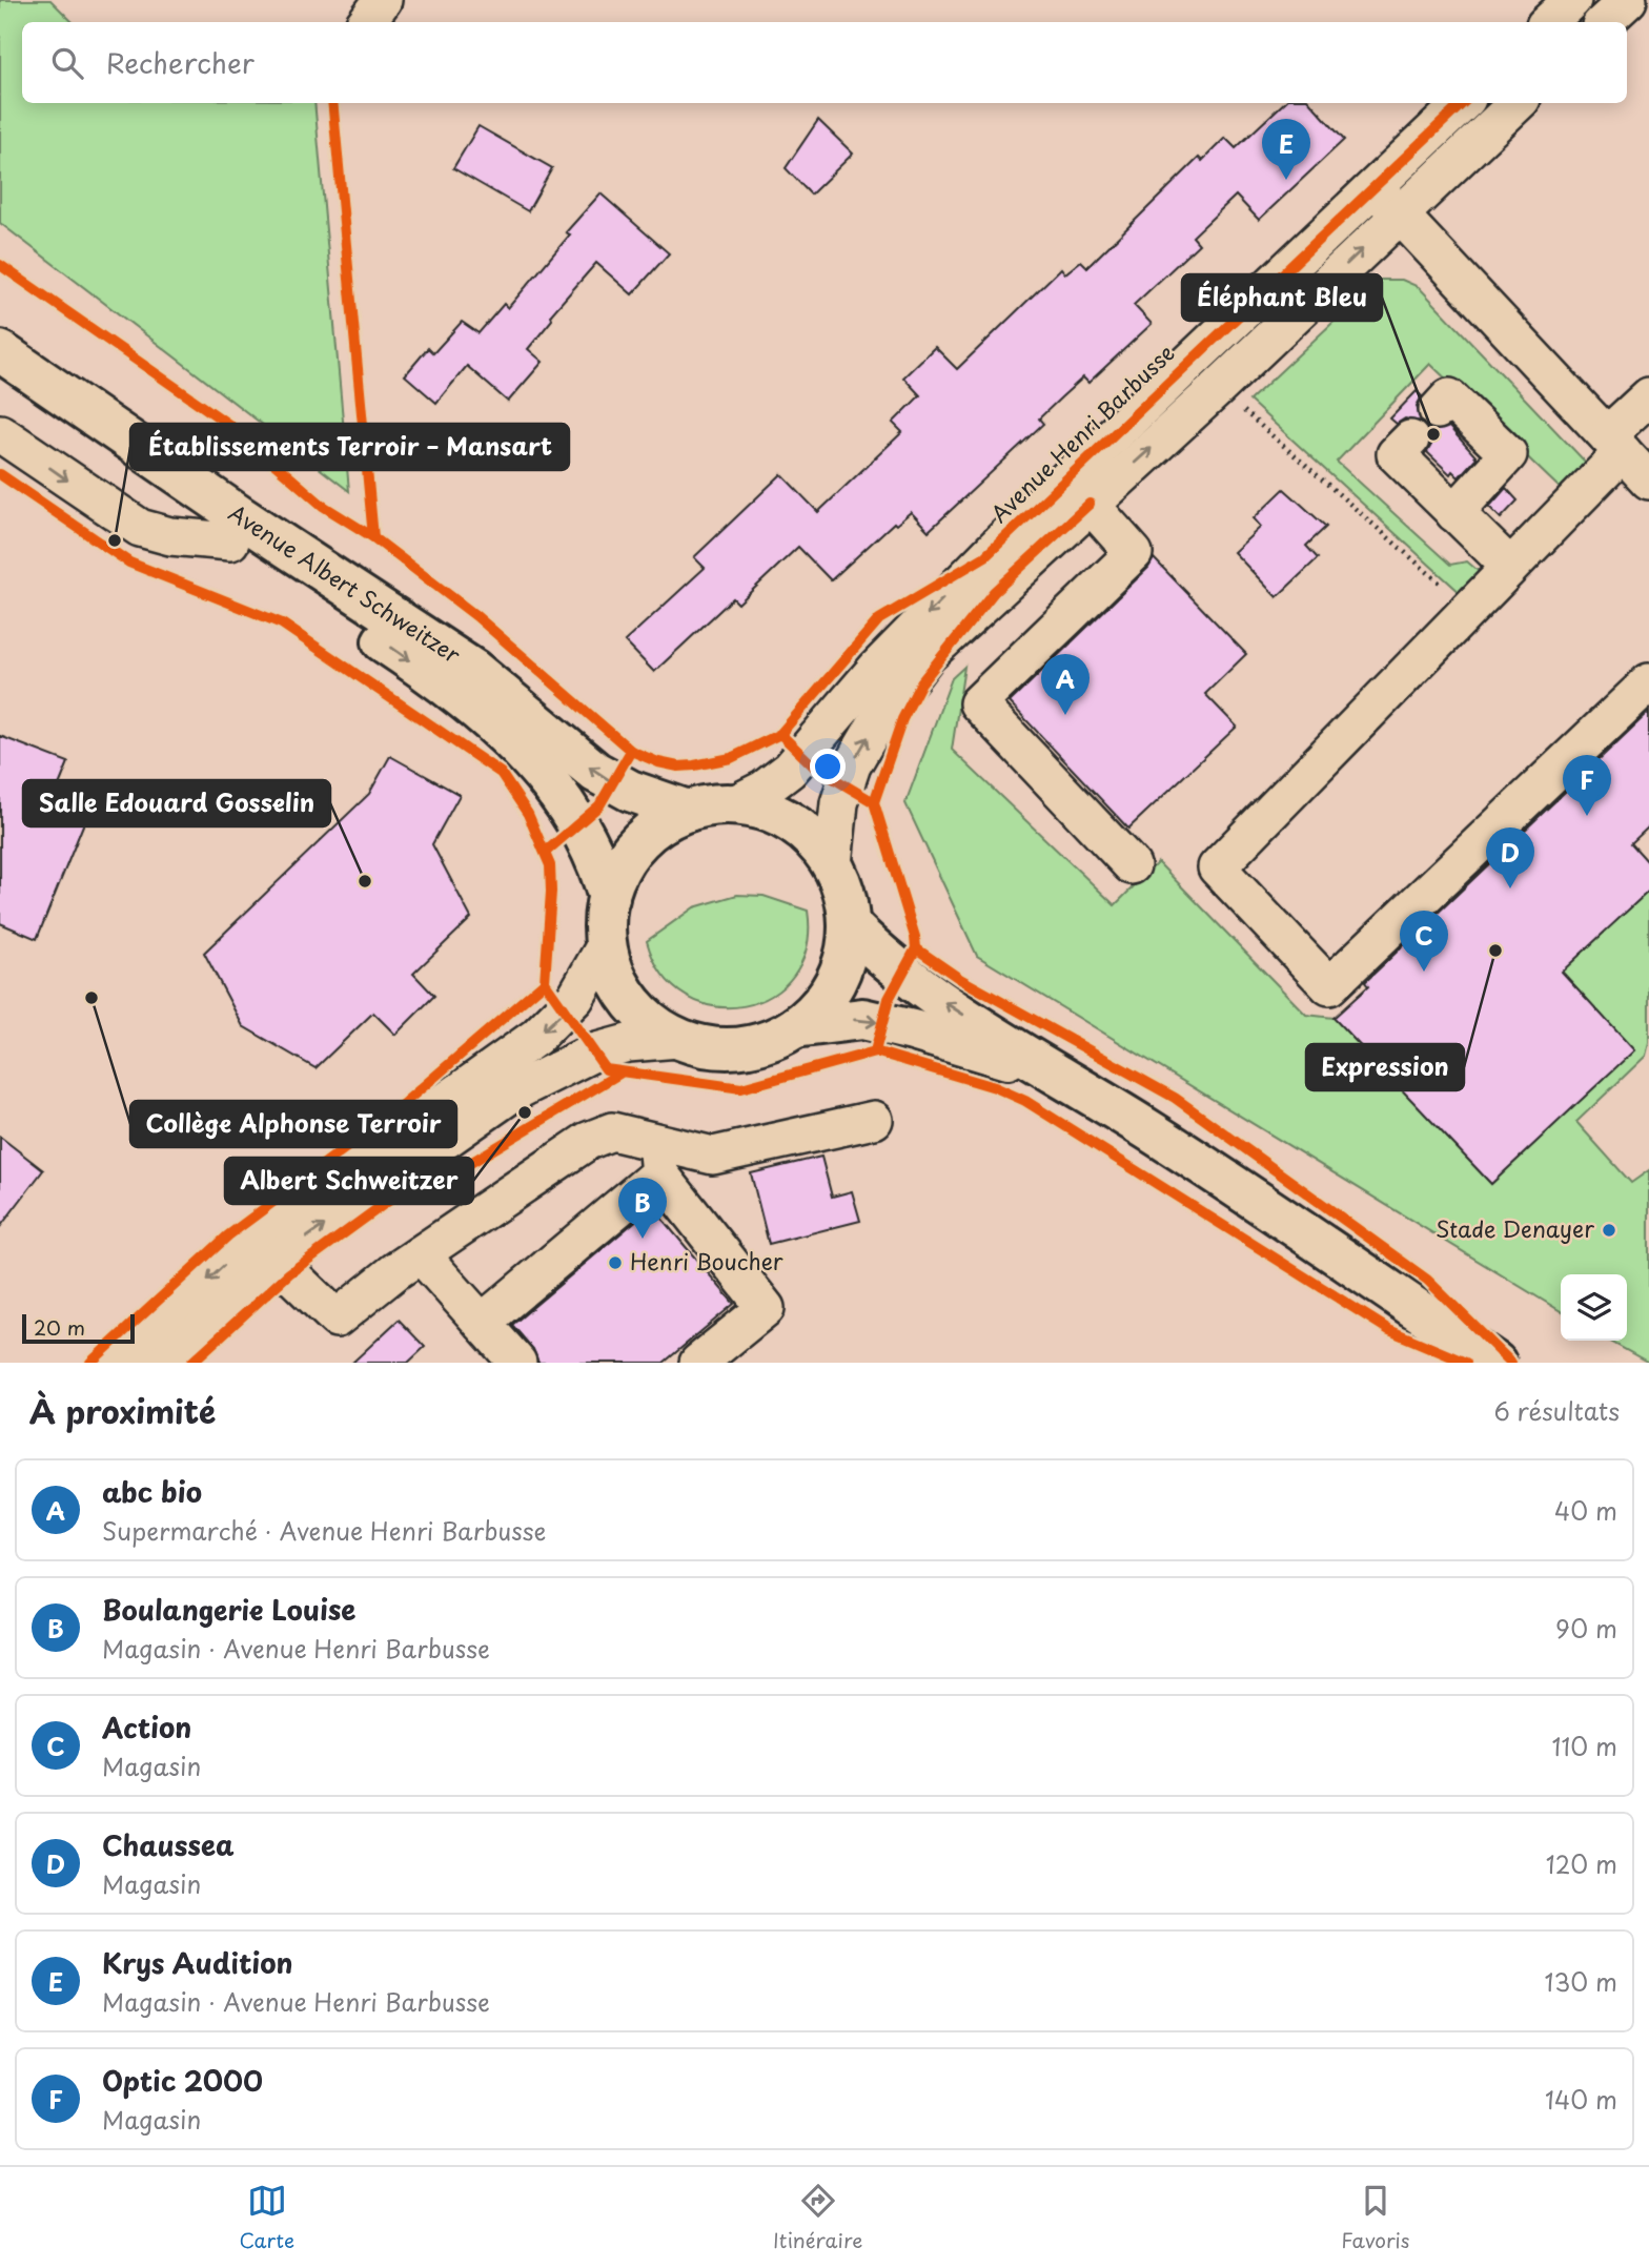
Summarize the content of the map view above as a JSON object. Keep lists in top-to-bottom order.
{
  "streets": {
    "main road": ["Avenue Albert Schweitzer"],
    "street": ["Avenue Henri Barbusse"]
  },
  "crossings": [
    ["Avenue Henri Barbusse", "Avenue Albert Schweitzer"]
  ],
  "places": [
    "Éléphant Bleu",
    "Établissements Terroir – Mansart",
    "Salle Edouard Gosselin",
    "Expression",
    "Collège Alphonse Terroir",
    "Albert Schweitzer",
    "Stade Denayer",
    "Henri Boucher"
  ],
  "scale_bar": "20 m",
  "page": {
    "search": "Rechercher",
    "pins": [
      "E",
      "A",
      "F",
      "D",
      "C",
      "B"
    ],
    "scale": "20 m",
    "heading": ["À proximité", "6 résultats"],
    "list": [
      {
        "mark": "A",
        "name": "abc bio",
        "note": "Supermarché · Avenue Henri Barbusse",
        "value": "40 m"
      },
      {
        "mark": "B",
        "name": "Boulangerie Louise",
        "note": "Magasin · Avenue Henri Barbusse",
        "value": "90 m"
      },
      {
        "mark": "C",
        "name": "Action",
        "note": "Magasin",
        "value": "110 m"
      },
      {
        "mark": "D",
        "name": "Chaussea",
        "note": "Magasin",
        "value": "120 m"
      },
      {
        "mark": "E",
        "name": "Krys Audition",
        "note": "Magasin · Avenue Henri Barbusse",
        "value": "130 m"
      },
      {
        "mark": "F",
        "name": "Optic 2000",
        "note": "Magasin",
        "value": "140 m"
      }
    ],
    "nav": ["Carte", "Itinéraire", "Favoris"]
  }
}
